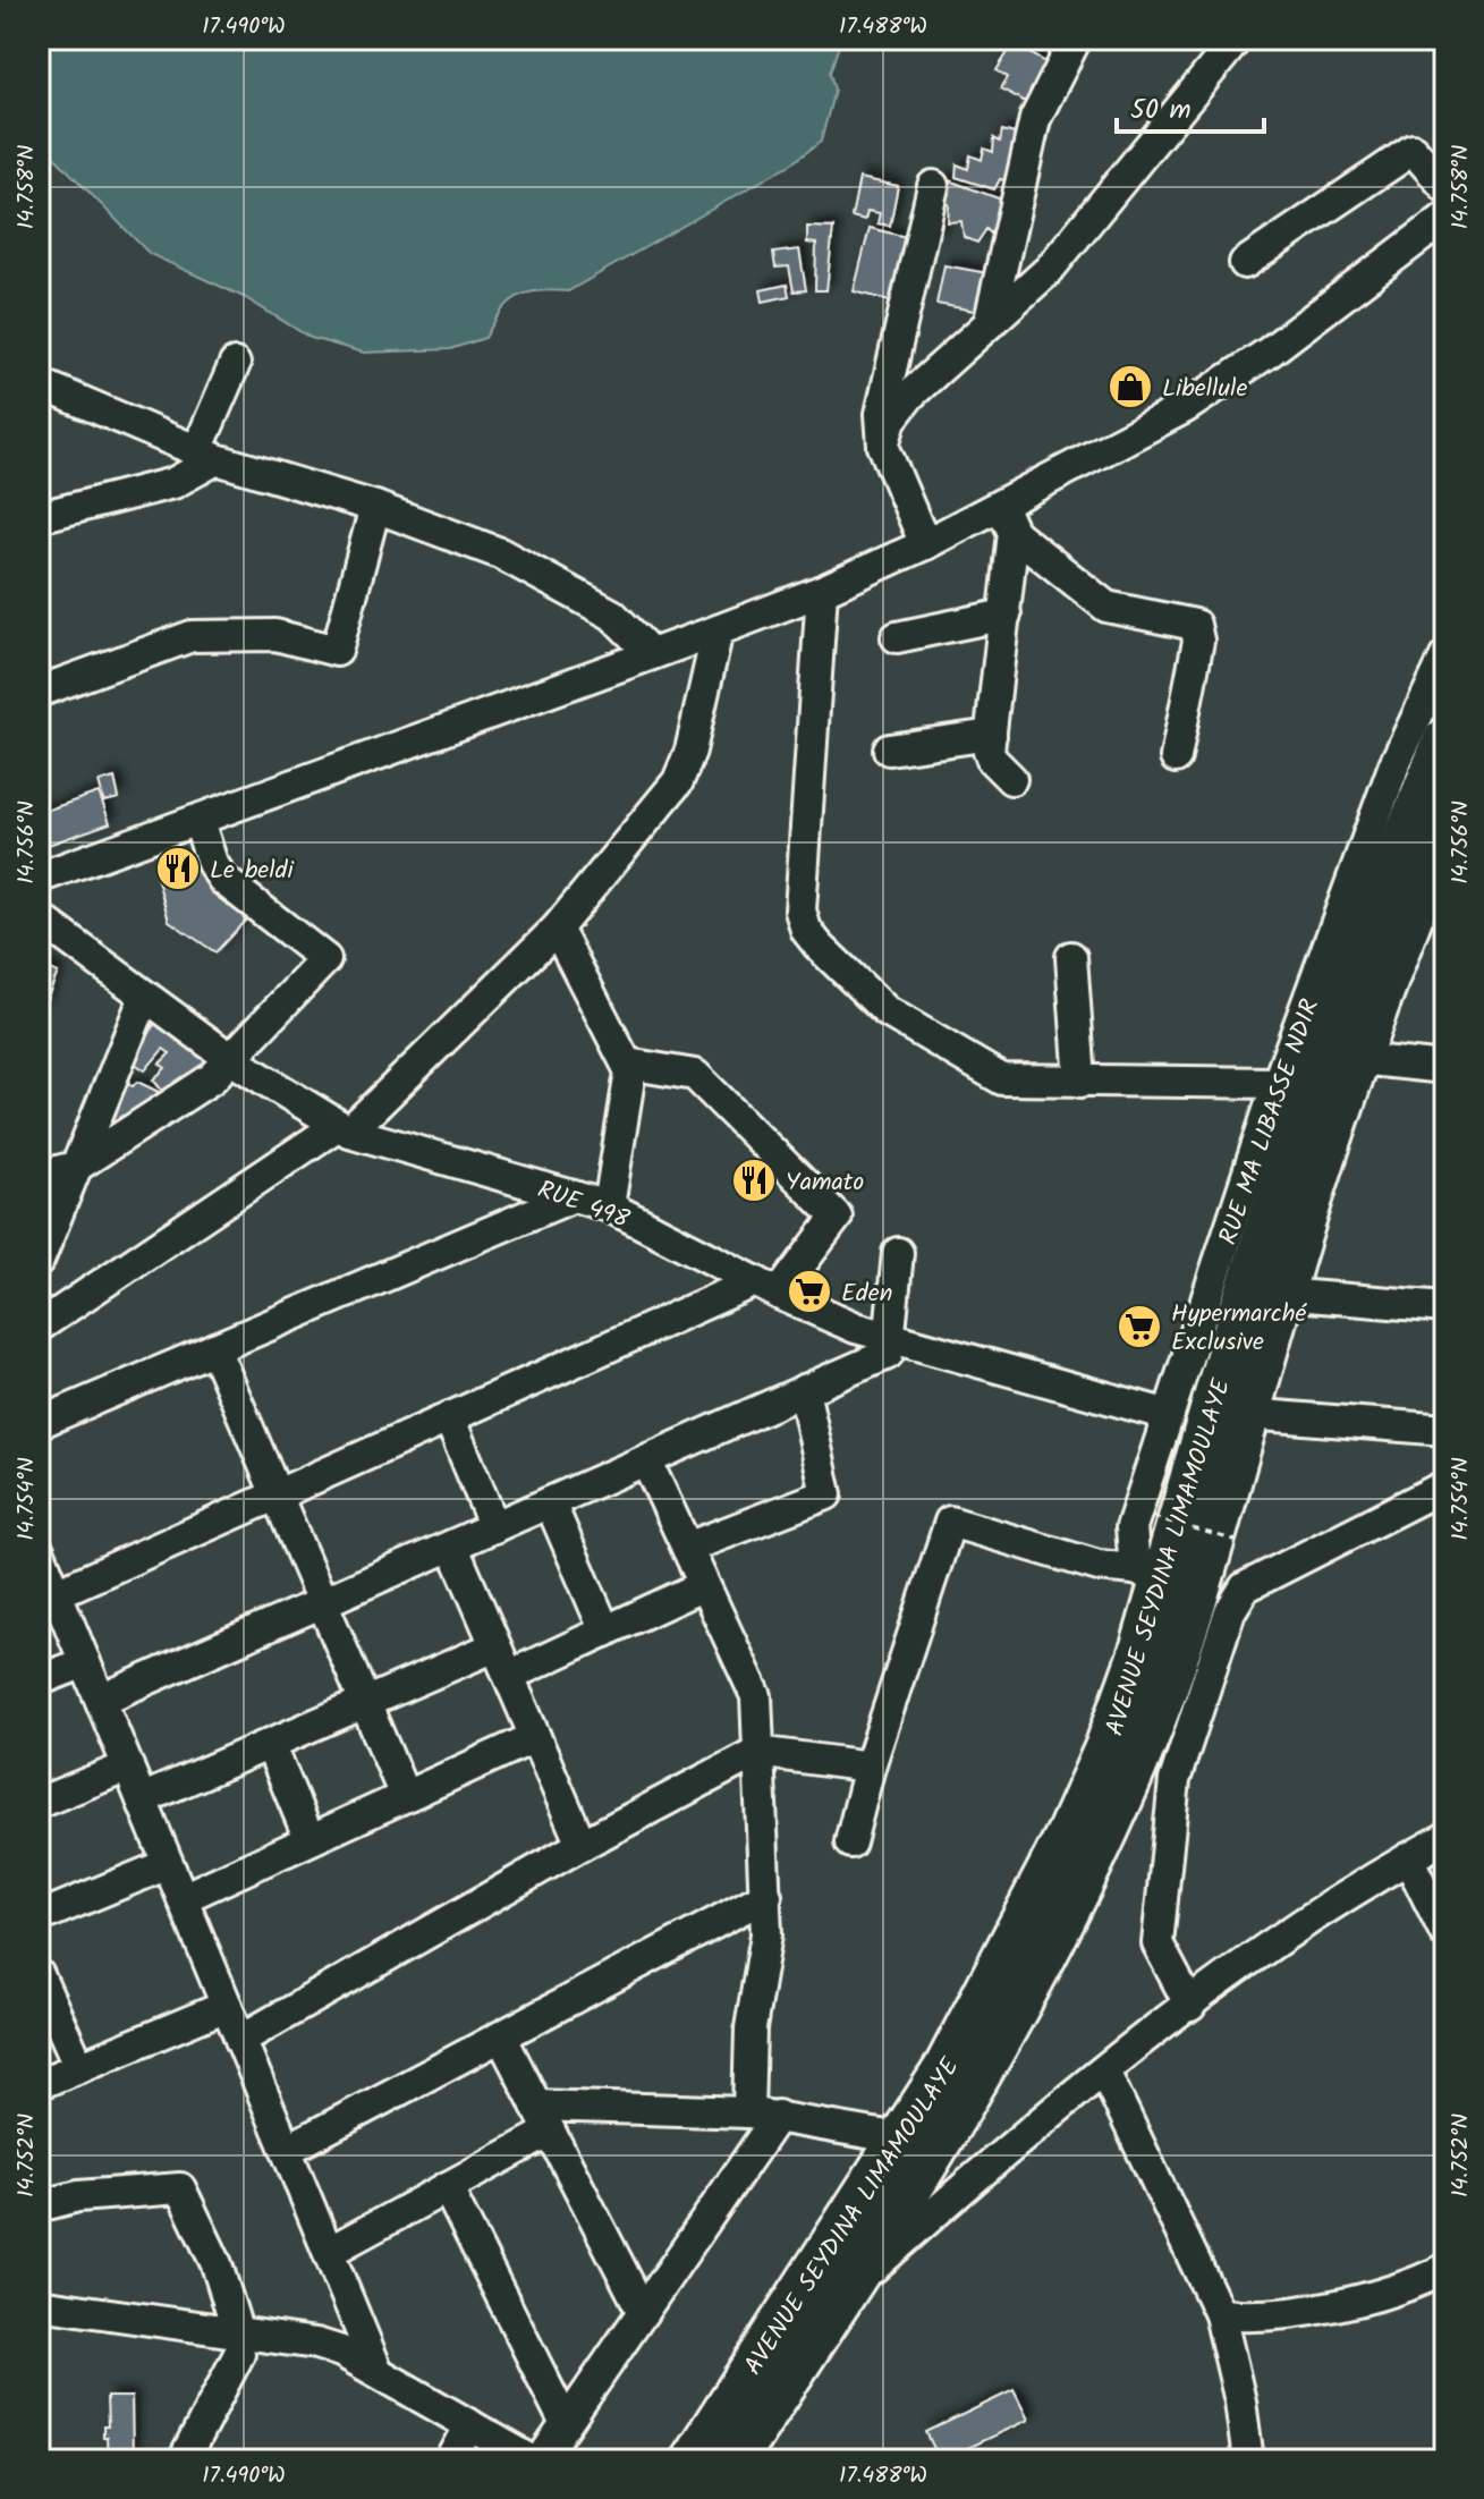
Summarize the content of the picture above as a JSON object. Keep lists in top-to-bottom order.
{
  "streets": {
    "highway": ["AVENUE SEYDINA LIMAMOULAYE"],
    "street": ["RUE MA LIBASSE NDIR", "RUE 498"]
  },
  "crossings": [
    ["RUE MA LIBASSE NDIR", "RUE 498"],
    ["RUE MA LIBASSE NDIR", "AVENUE SEYDINA LIMAMOULAYE"]
  ],
  "places": {
    "shop": ["Libellule"],
    "restaurant": ["Le beldi", "Yamato"],
    "supermarket": ["Eden", "Hypermarché Exclusive"]
  },
  "scale_bar": "50 m",
  "coordinates": [
    "17.490°W",
    "17.488°W",
    "14.758°N",
    "14.756°N",
    "14.754°N",
    "14.752°N"
  ]
}
